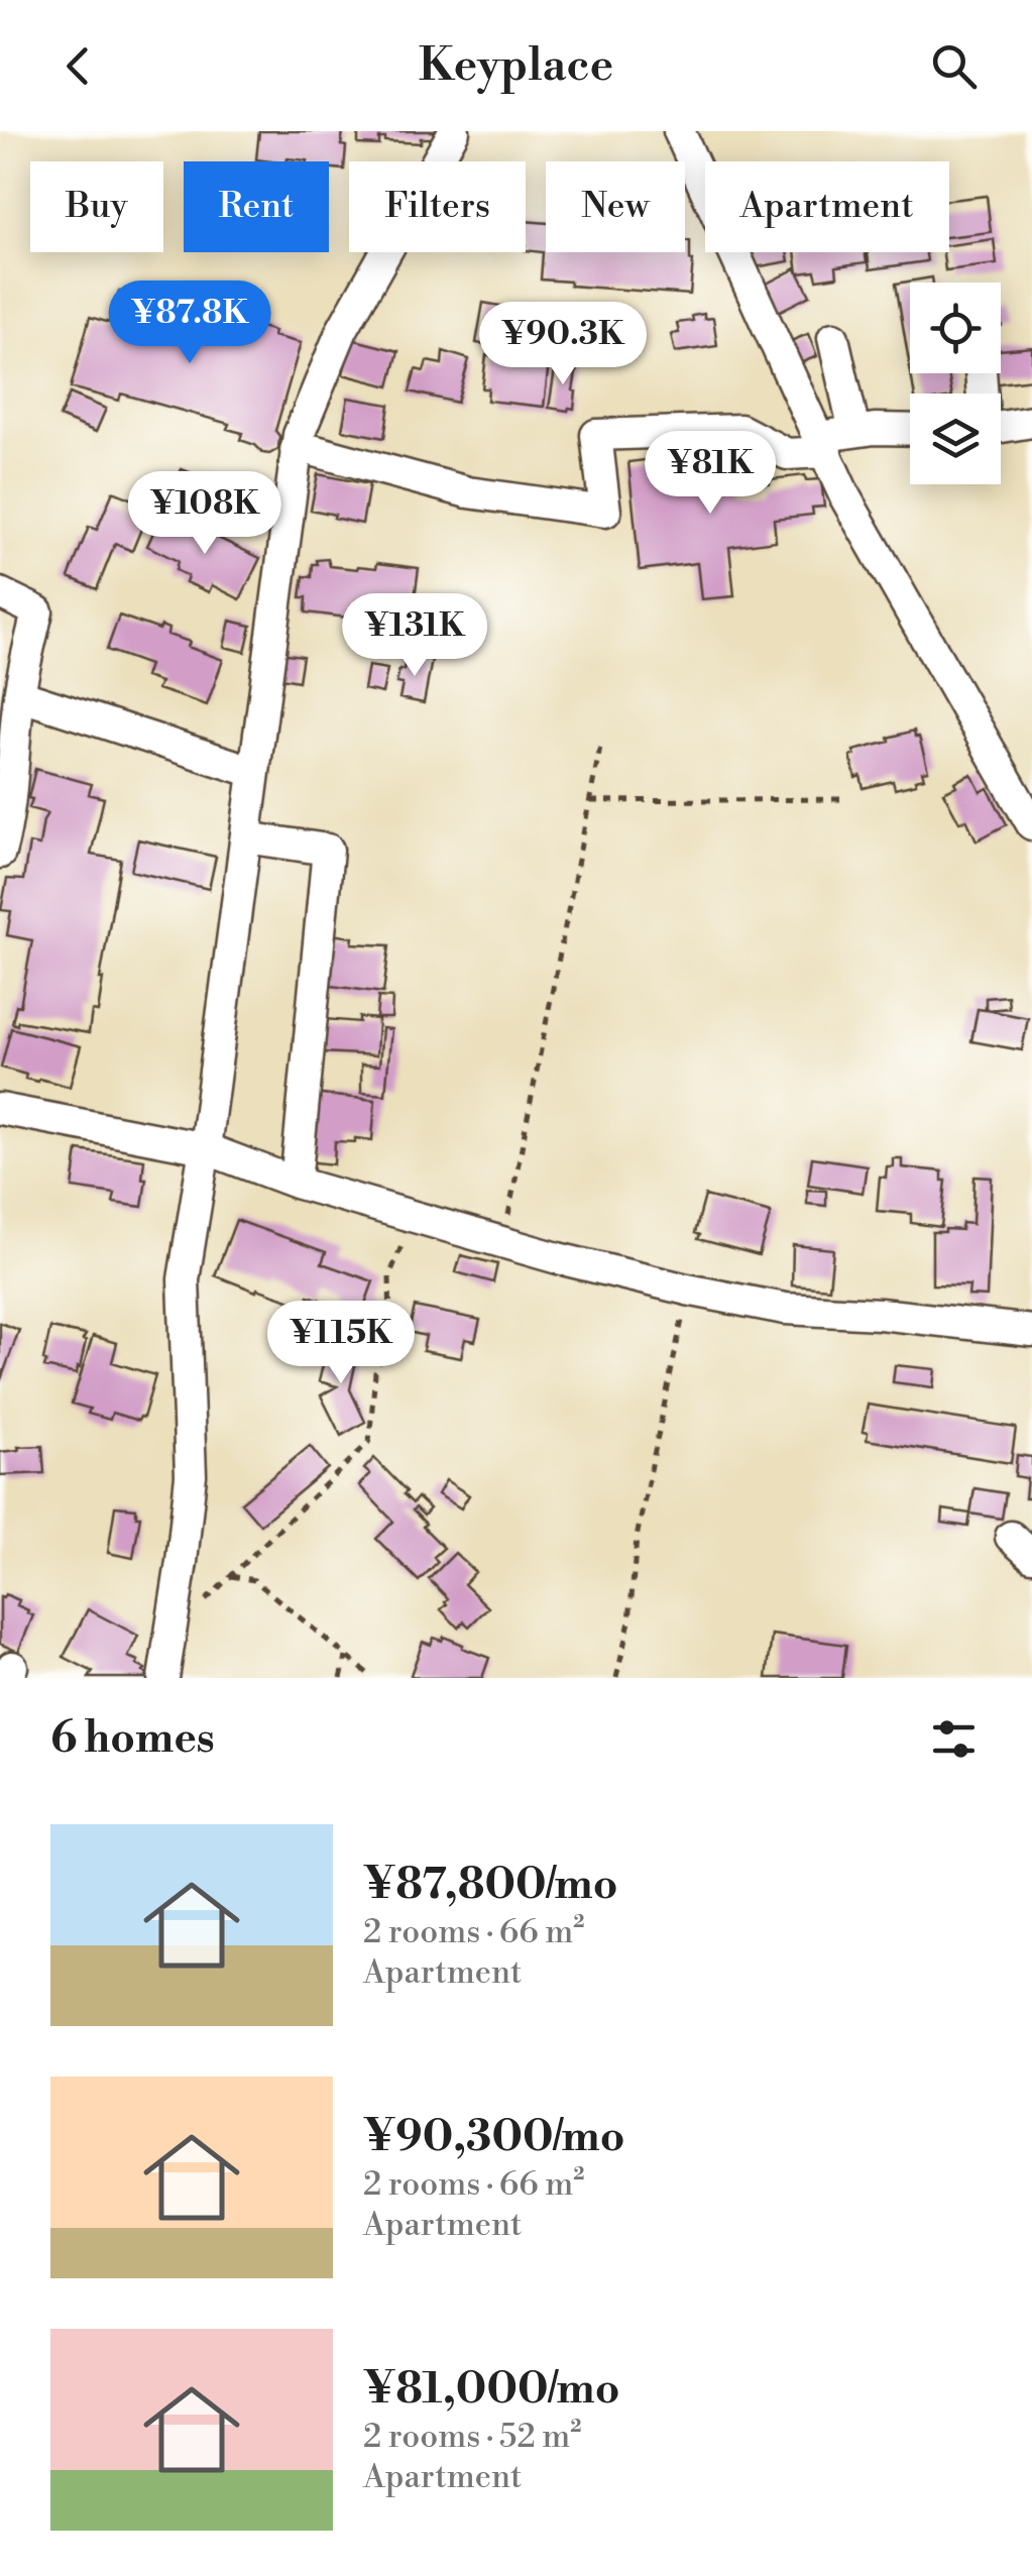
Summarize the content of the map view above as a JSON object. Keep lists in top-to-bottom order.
{
  "page": {
    "header": "Keyplace",
    "chip": [
      "Buy",
      "Rent",
      "Filters",
      "New",
      "Apartment"
    ],
    "price": [
      "¥87.8K",
      "¥90.3K",
      "¥81K",
      "¥108K",
      "¥131K",
      "¥115K"
    ],
    "heading": "6 homes",
    "list": [
      {
        "name": "¥87,800/mo",
        "note": "2 rooms · 66 m² · Apartment"
      },
      {
        "name": "¥90,300/mo",
        "note": "2 rooms · 66 m² · Apartment"
      },
      {
        "name": "¥81,000/mo",
        "note": "2 rooms · 52 m² · Apartment"
      }
    ]
  }
}
